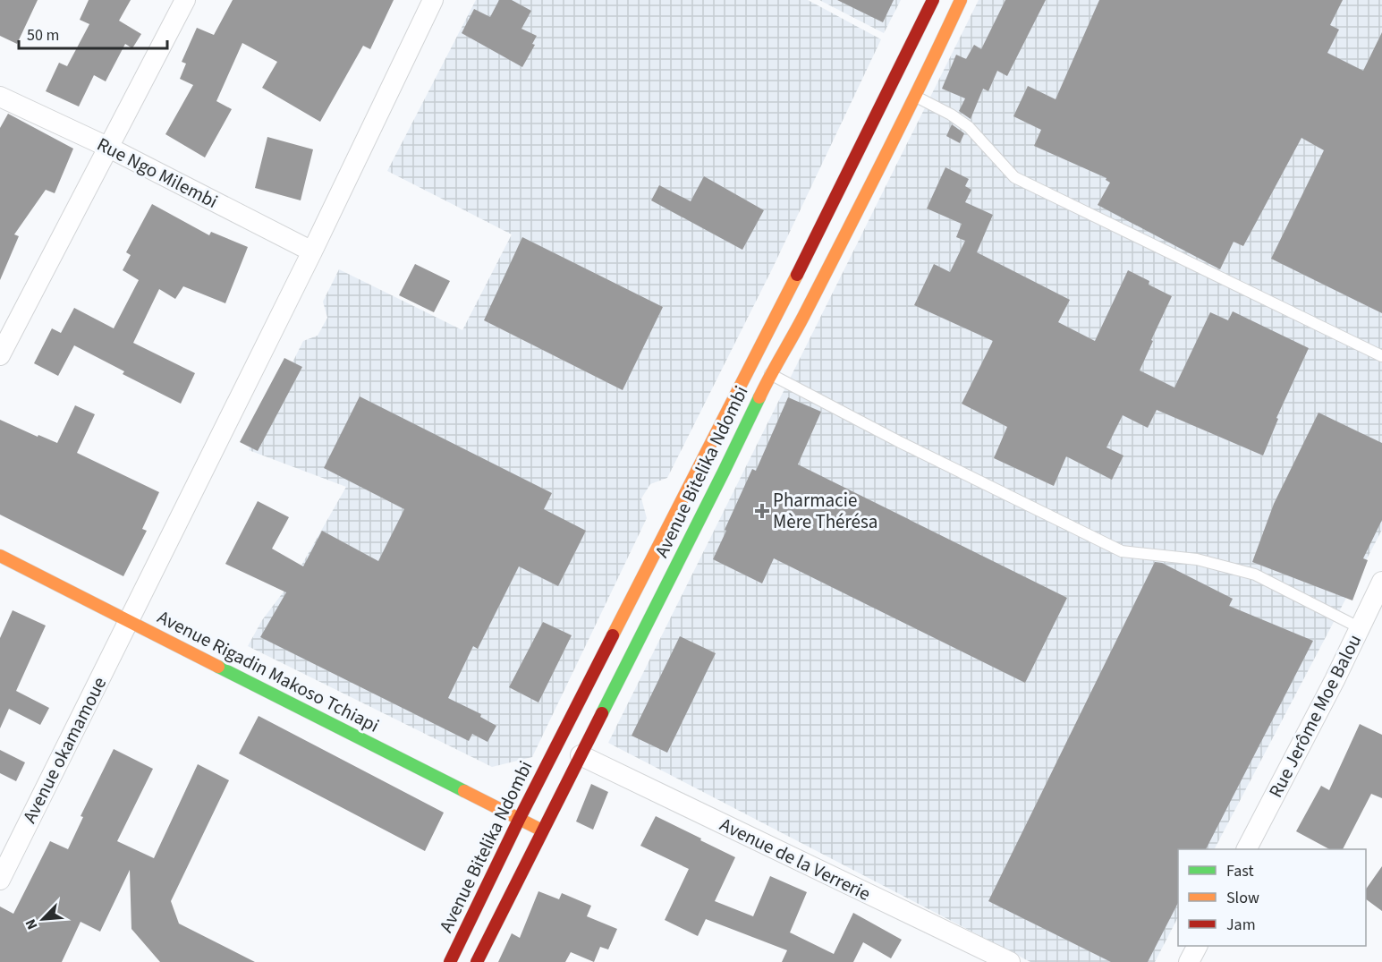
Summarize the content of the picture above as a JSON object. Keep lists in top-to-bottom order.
{
  "streets": {
    "main road": ["Avenue Bitelika Ndombi", "Avenue Rigadin Makoso Tchiapi"],
    "street": [
      "Rue Ngo Milembi",
      "Rue Jerôme Moe Balou",
      "Avenue okamamoue",
      "Avenue de la Verrerie"
    ]
  },
  "crossings": [
    ["Rue Ngo Milembi", "Avenue okamamoue"],
    ["Avenue Bitelika Ndombi", "Avenue Rigadin Makoso Tchiapi"],
    ["Avenue Bitelika Ndombi", "Avenue de la Verrerie"],
    ["Avenue Rigadin Makoso Tchiapi", "Avenue okamamoue"]
  ],
  "places": {
    "health": ["Pharmacie Mère Thérésa"]
  },
  "legend": ["Fast", "Slow", "Jam"],
  "scale_bar": "50 m",
  "north": "bottom left"
}
